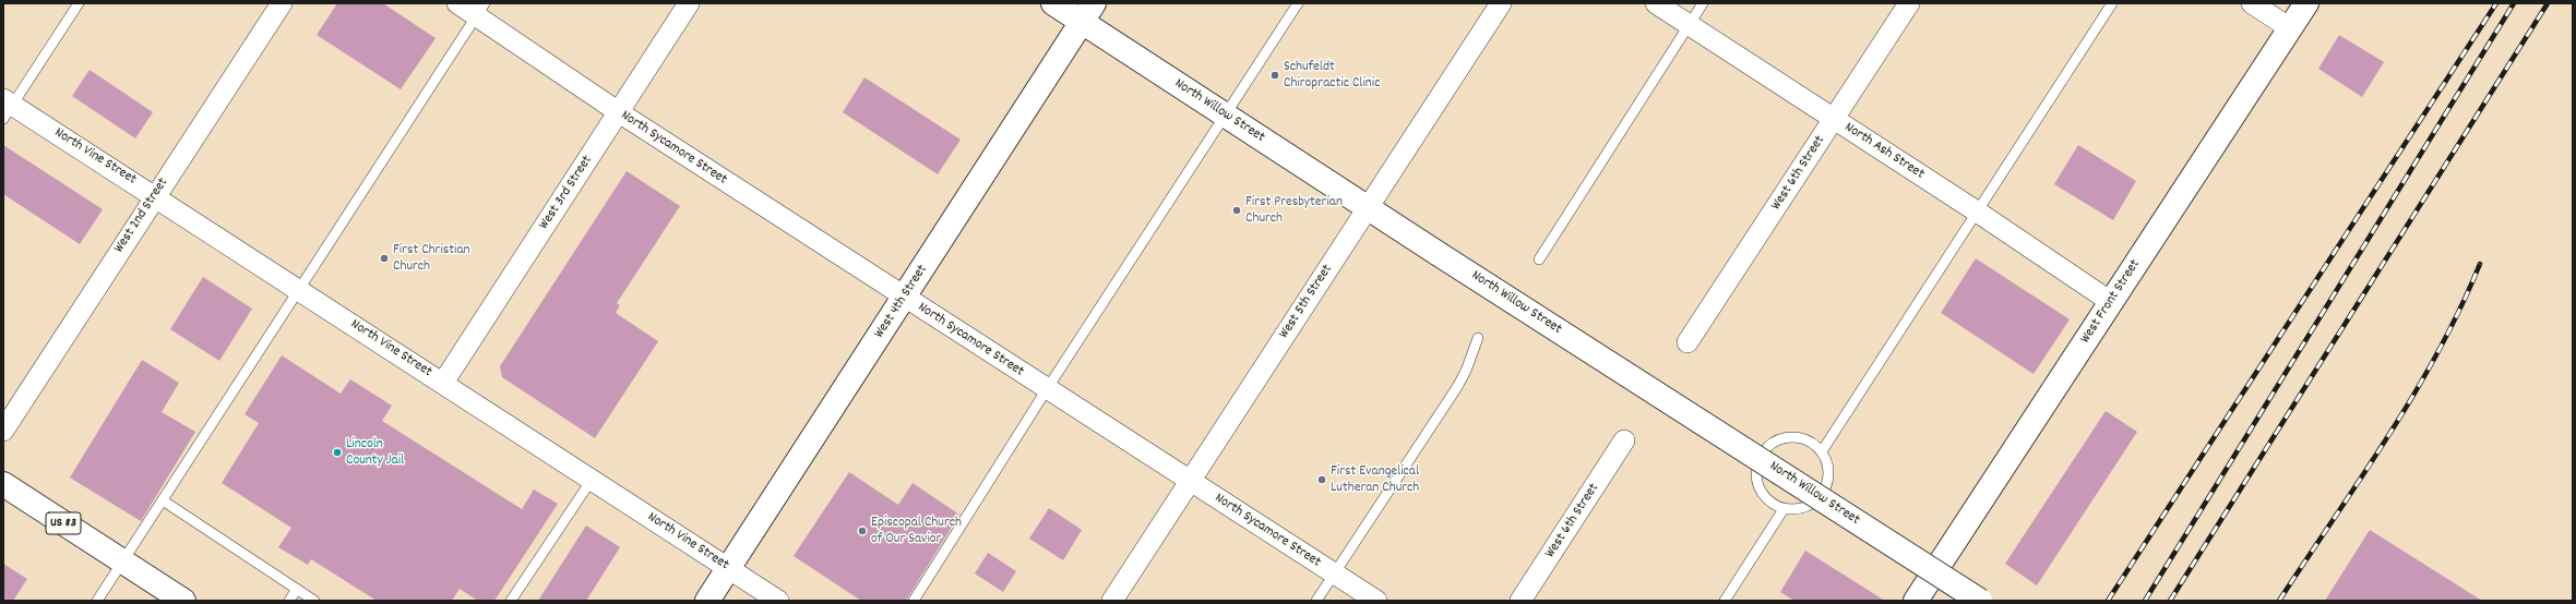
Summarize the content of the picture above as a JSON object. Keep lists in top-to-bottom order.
{
  "streets": {
    "main road": [
      "North Willow Street",
      "West 4th Street",
      "West Front Street",
      "US 83"
    ],
    "street": [
      "North Sycamore Street",
      "North Ash Street",
      "North Vine Street",
      "West 6th Street",
      "West 3rd Street",
      "West 2nd Street",
      "West 5th Street"
    ]
  },
  "crossings": [
    ["North Willow Street", "West 4th Street"],
    ["North Willow Street", "West 5th Street"],
    ["North Willow Street", "West Front Street"],
    ["North Sycamore Street", "West 3rd Street"],
    ["North Sycamore Street", "West 4th Street"],
    ["North Sycamore Street", "West 5th Street"],
    ["North Ash Street", "West 6th Street"],
    ["North Ash Street", "West Front Street"],
    ["North Vine Street", "West 3rd Street"],
    ["North Vine Street", "West 2nd Street"],
    ["North Vine Street", "West 4th Street"]
  ],
  "places": [
    "Schufeldt Chiropractic Clinic",
    "First Presbyterian Church",
    "First Christian Church",
    "Lincoln County Jail",
    "First Evangelical Lutheran Church",
    "Episcopal Church of Our Savior"
  ]
}
